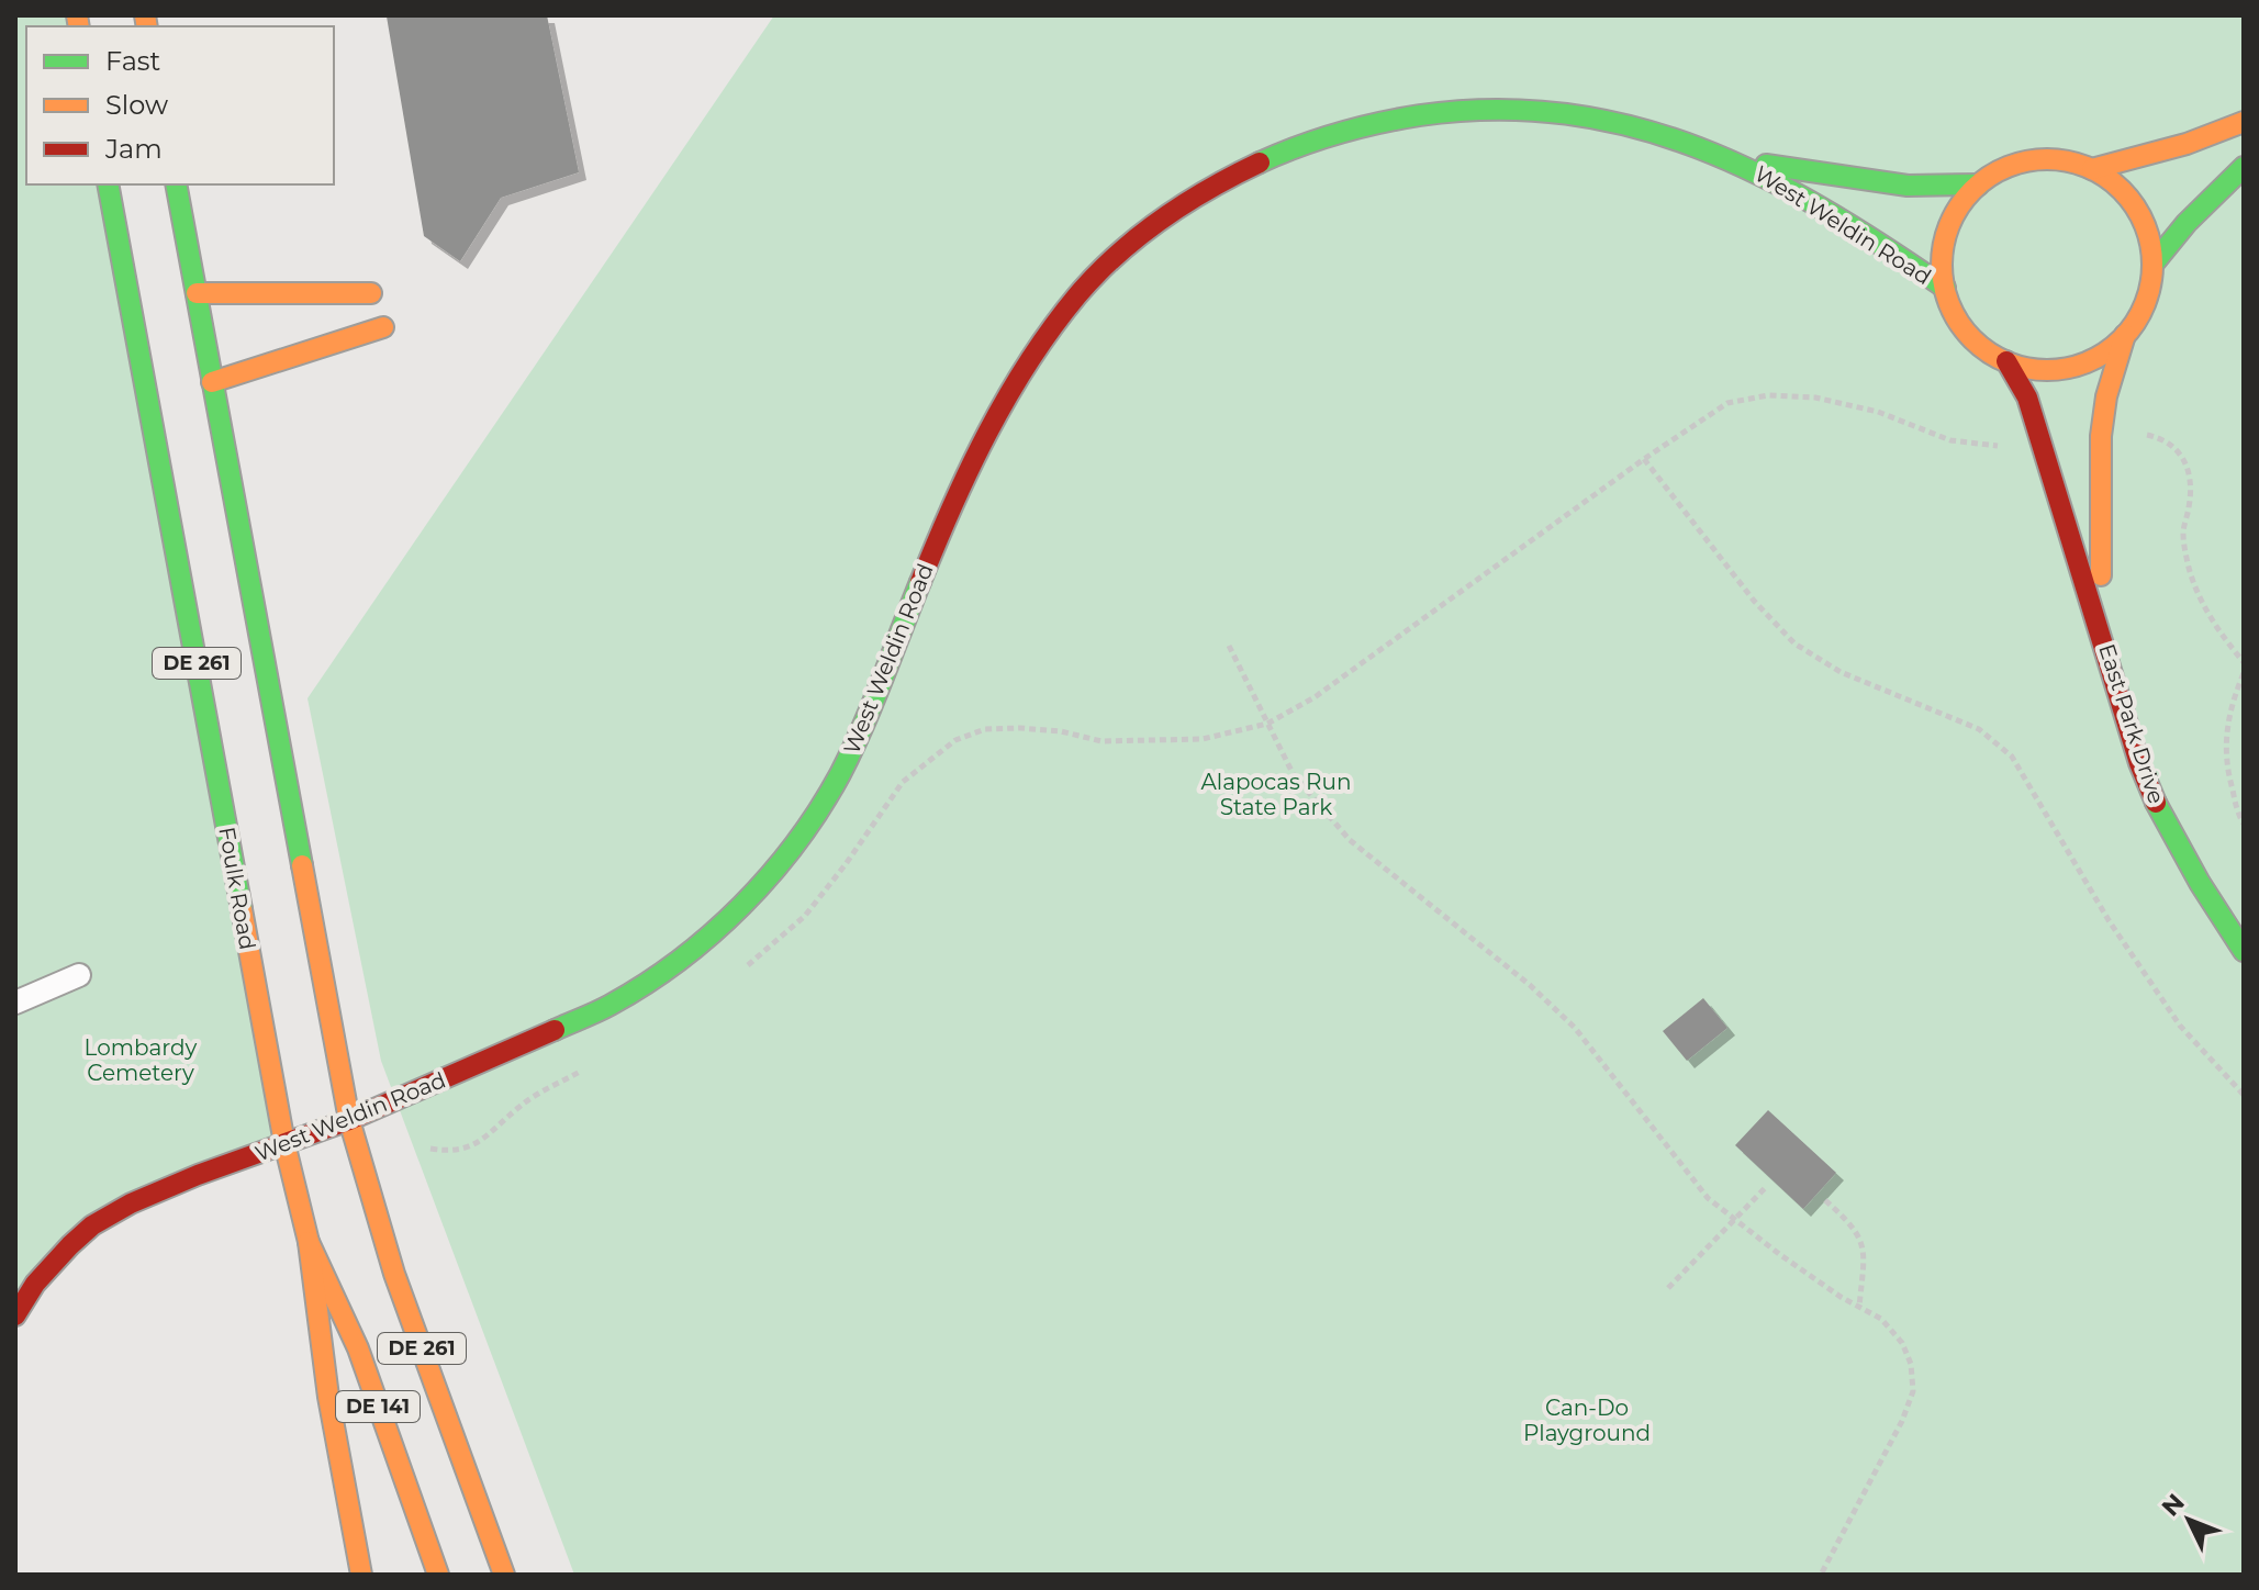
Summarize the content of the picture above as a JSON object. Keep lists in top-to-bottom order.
{
  "streets": {
    "main road": [
      "West Weldin Road",
      "DE 261",
      "East Park Drive",
      "Foulk Road",
      "DE 141"
    ]
  },
  "crossings": [
    ["West Weldin Road", "DE 261"],
    ["West Weldin Road", "East Park Drive"],
    ["West Weldin Road", "Foulk Road"]
  ],
  "parks": ["Alapocas Run State Park", "Lombardy Cemetery", "Can-Do Playground"],
  "legend": ["Fast", "Slow", "Jam"],
  "north": "top left"
}
